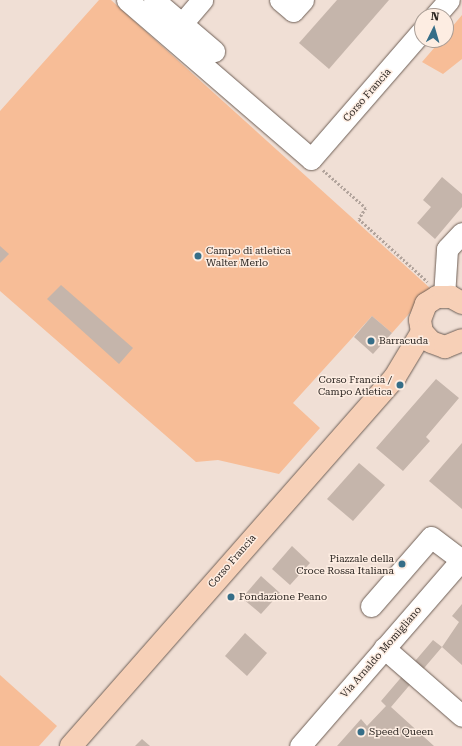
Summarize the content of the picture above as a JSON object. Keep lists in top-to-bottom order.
{
  "streets": {
    "main road": ["Corso Francia"],
    "street": ["Via Arnaldo Momigliano"]
  },
  "places": [
    "Campo di atletica Walter Merlo",
    "Barracuda",
    "Corso Francia / Campo Atletica",
    "Piazzale della Croce Rossa Italiana",
    "Fondazione Peano",
    "Speed Queen"
  ],
  "north": "top"
}
